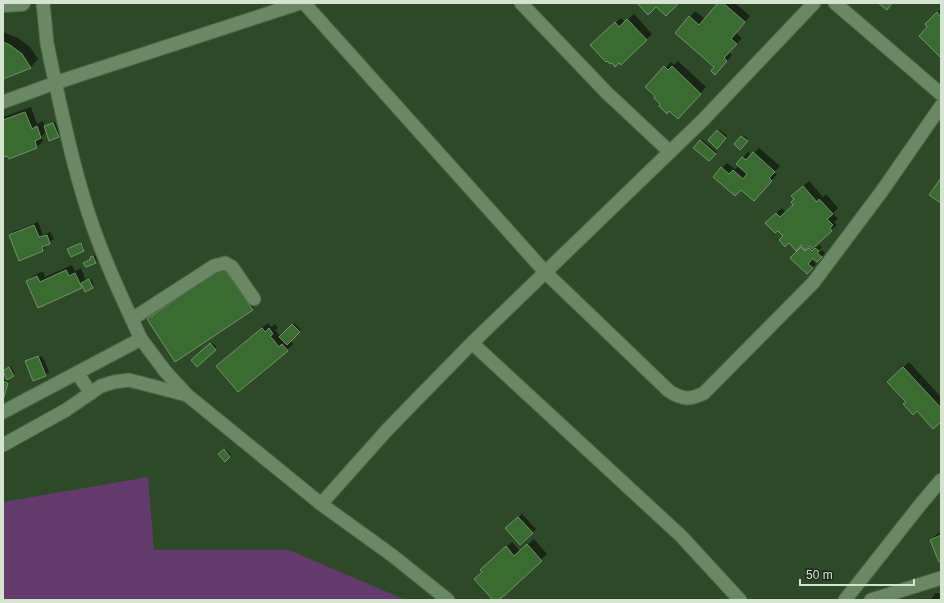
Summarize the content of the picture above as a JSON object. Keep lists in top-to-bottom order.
{
  "scale_bar": "50 m"
}
